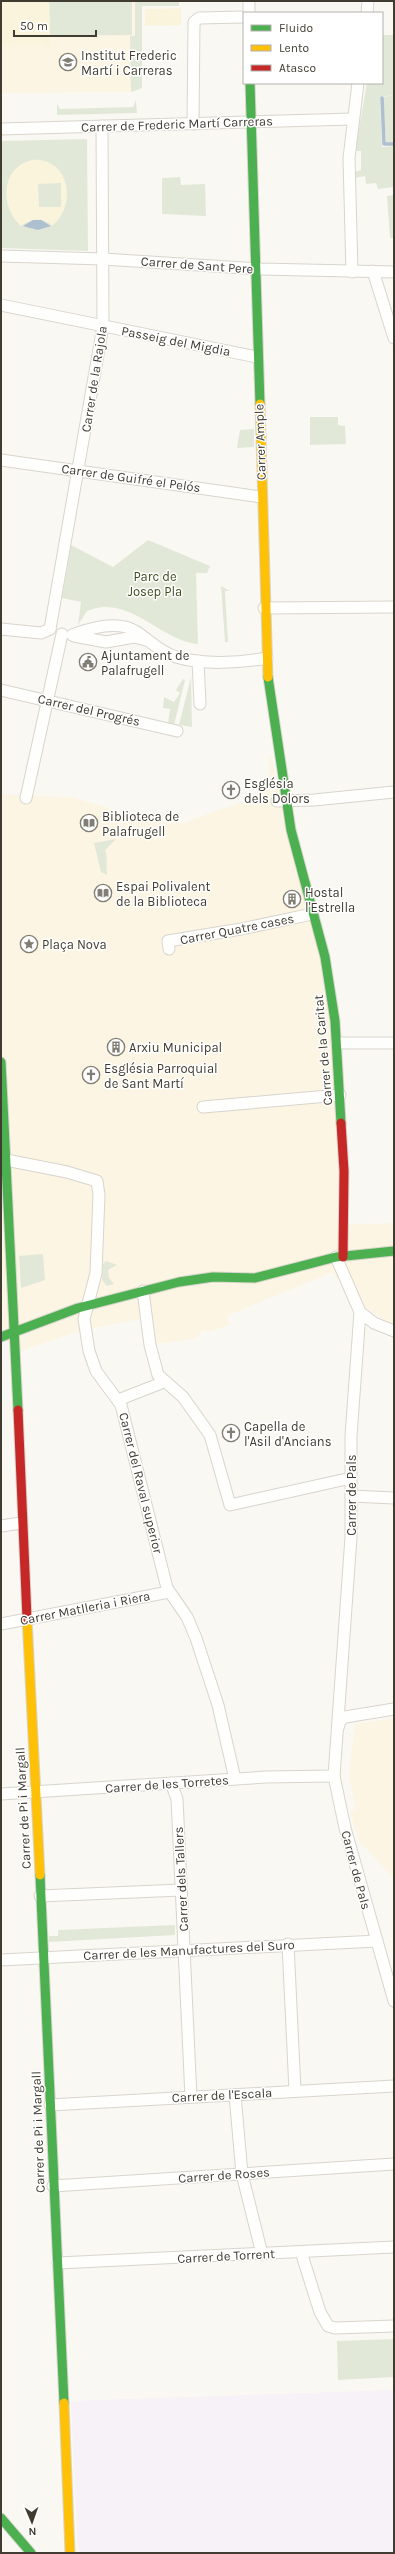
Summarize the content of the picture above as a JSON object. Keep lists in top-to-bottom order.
{
  "streets": {
    "street": [
      "Carrer de Frederic Martí Carreras",
      "Carrer de Sant Pere",
      "Passeig del Migdia",
      "Carrer de la Rajola",
      "Carrer Ample",
      "Carrer de Guifré el Pelós",
      "Carrer del Progrés",
      "Carrer Quatre cases",
      "Carrer de la Caritat",
      "Carrer del Raval superior",
      "Carrer de Pals",
      "Carrer Matlleria i Riera",
      "Carrer de les Torretes",
      "Carrer de Pi i Margall",
      "Carrer dels Tallers",
      "Carrer de les Manufactures del Suro",
      "Carrer de l'Escala",
      "Carrer de Roses",
      "Carrer de Torrent"
    ]
  },
  "crossings": [
    ["Carrer de Frederic Martí Carreras", "Carrer de la Rajola"],
    ["Carrer de Frederic Martí Carreras", "Carrer Ample"],
    ["Carrer de Sant Pere", "Carrer de la Rajola"],
    ["Carrer de Sant Pere", "Carrer Ample"],
    ["Passeig del Migdia", "Carrer de la Rajola"],
    ["Passeig del Migdia", "Carrer Ample"],
    ["Carrer de la Rajola", "Carrer de Guifré el Pelós"],
    ["Carrer Ample", "Carrer de Guifré el Pelós"],
    ["Carrer Ample", "Carrer de la Caritat"],
    ["Carrer Quatre cases", "Carrer de la Caritat"],
    ["Carrer de la Caritat", "Carrer de Pals"],
    ["Carrer del Raval superior", "Carrer Matlleria i Riera"],
    ["Carrer del Raval superior", "Carrer de les Torretes"],
    ["Carrer del Raval superior", "Carrer de Pi i Margall"],
    ["Carrer de Pals", "Carrer de les Torretes"],
    ["Carrer de Pals", "Carrer de les Manufactures del Suro"],
    ["Carrer Matlleria i Riera", "Carrer de Pi i Margall"],
    ["Carrer de les Torretes", "Carrer de Pi i Margall"],
    ["Carrer de les Torretes", "Carrer dels Tallers"],
    ["Carrer de Pi i Margall", "Carrer de les Manufactures del Suro"],
    ["Carrer de Pi i Margall", "Carrer de l'Escala"],
    ["Carrer de Pi i Margall", "Carrer de Roses"],
    ["Carrer de Pi i Margall", "Carrer de Torrent"],
    ["Carrer dels Tallers", "Carrer de les Manufactures del Suro"],
    ["Carrer dels Tallers", "Carrer de l'Escala"]
  ],
  "parks": ["Parc de Josep Pla"],
  "places": {
    "school or university": ["Institut Frederic Martí i Carreras"],
    "public building": ["Ajuntament de Palafrugell"],
    "church": ["Església dels Dolors", "Església Parroquial de Sant Martí", "Capella de l'Asil d'Ancians"],
    "library": ["Biblioteca de Palafrugell", "Espai Polivalent de la Biblioteca"],
    "building": ["Hostal l'Estrella", "Arxiu Municipal"],
    "place": ["Plaça Nova"]
  },
  "legend": ["Fluido", "Lento", "Atasco"],
  "scale_bar": "50 m",
  "north": "bottom"
}
